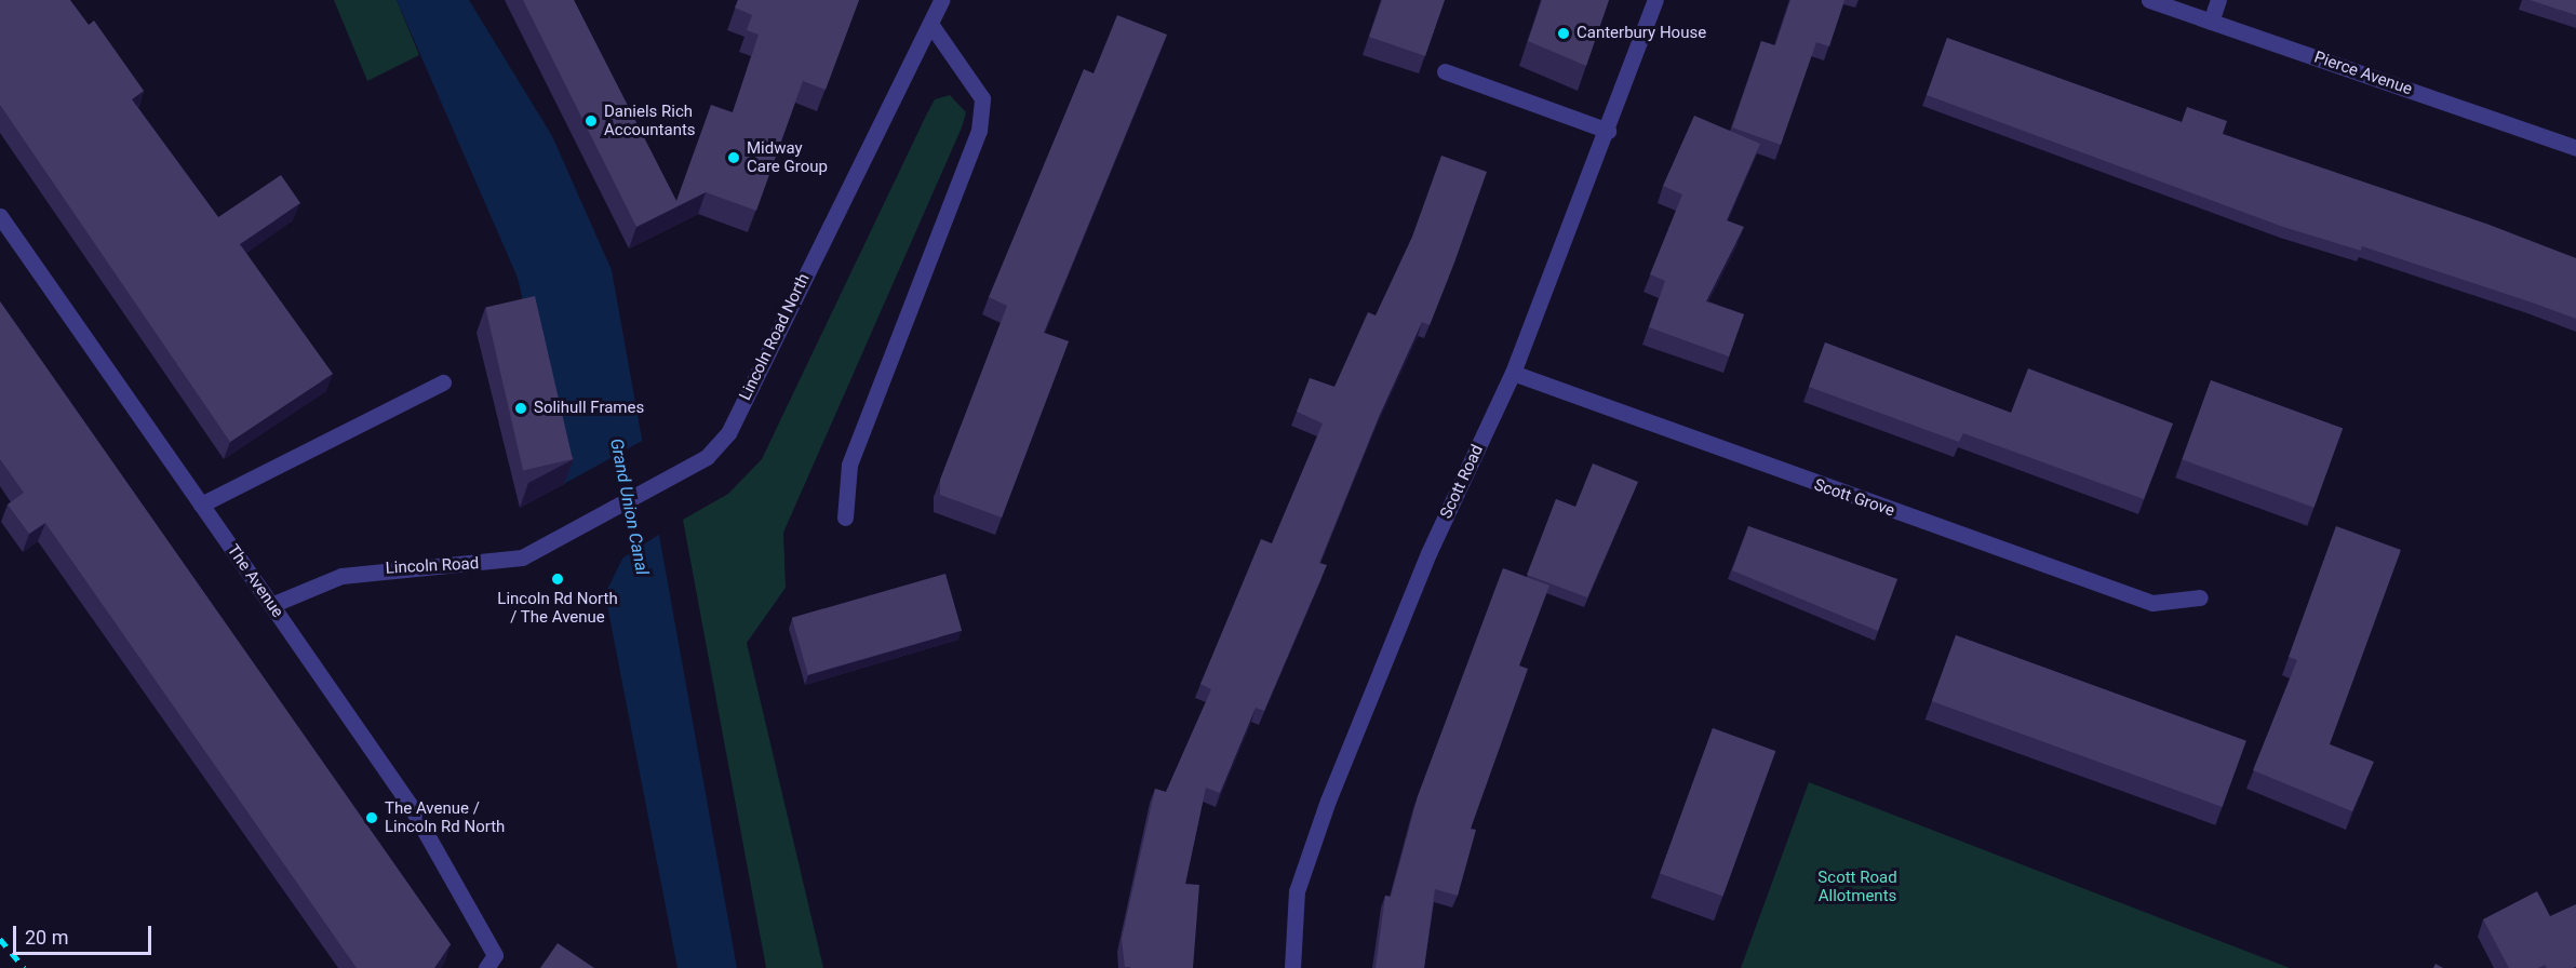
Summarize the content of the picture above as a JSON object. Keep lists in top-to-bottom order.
{
  "streets": {
    "street": [
      "Pierce Avenue",
      "Lincoln Road North",
      "Scott Road",
      "Scott Grove",
      "Lincoln Road",
      "The Avenue"
    ]
  },
  "crossings": [
    ["Lincoln Road North", "Lincoln Road"],
    ["Scott Road", "Scott Grove"],
    ["Lincoln Road", "The Avenue"]
  ],
  "water": ["Grand Union Canal"],
  "parks": ["Scott Road Allotments"],
  "places": [
    "Canterbury House",
    "Daniels Rich Accountants",
    "Midway Care Group",
    "Solihull Frames",
    "Lincoln Rd North / The Avenue",
    "The Avenue / Lincoln Rd North"
  ],
  "scale_bar": "20 m"
}
